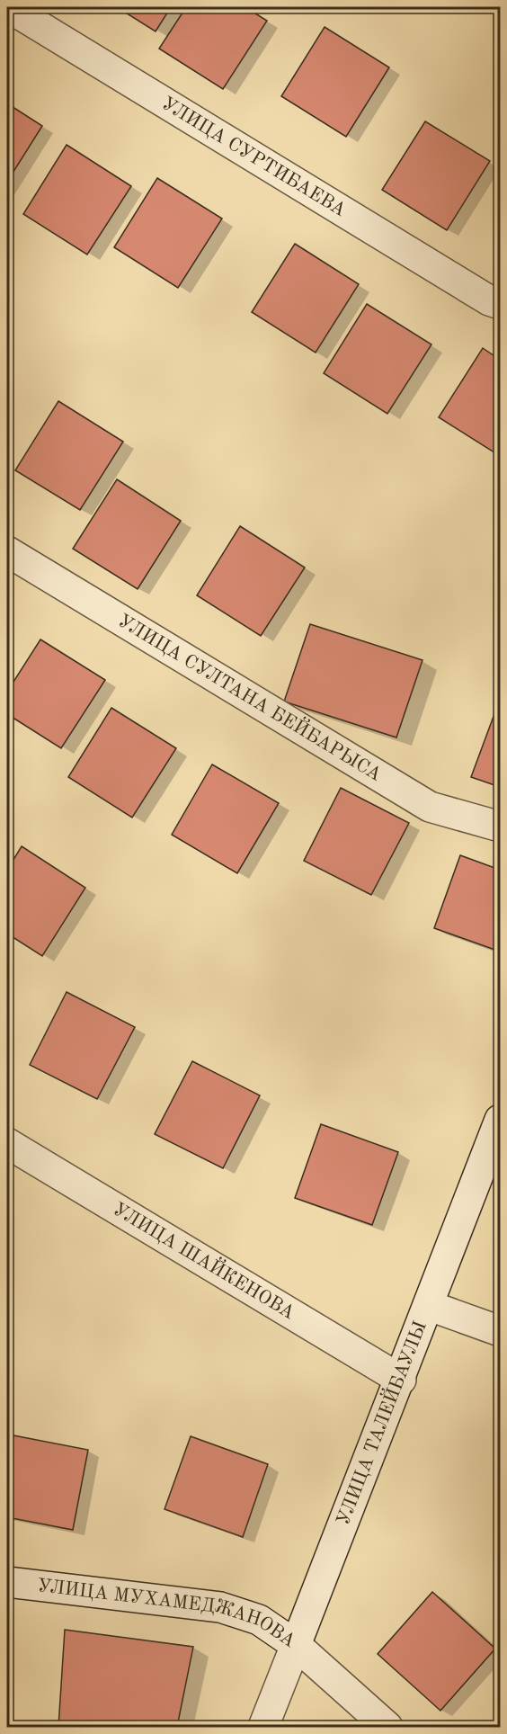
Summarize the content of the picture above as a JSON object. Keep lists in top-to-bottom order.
{
  "streets": {
    "street": [
      "УЛИЦА СУРТИБАЕВА",
      "УЛИЦА СУЛТАНА БЕЙБАРЫСА",
      "УЛИЦА ШАЙКЕНОВА",
      "УЛИЦА ТАЛЕЙБАУЛЫ",
      "УЛИЦА МУХАМЕДЖАНОВА"
    ]
  },
  "crossings": [
    ["УЛИЦА ШАЙКЕНОВА", "УЛИЦА ТАЛЕЙБАУЛЫ"],
    ["УЛИЦА ТАЛЕЙБАУЛЫ", "УЛИЦА МУХАМЕДЖАНОВА"]
  ]
}
